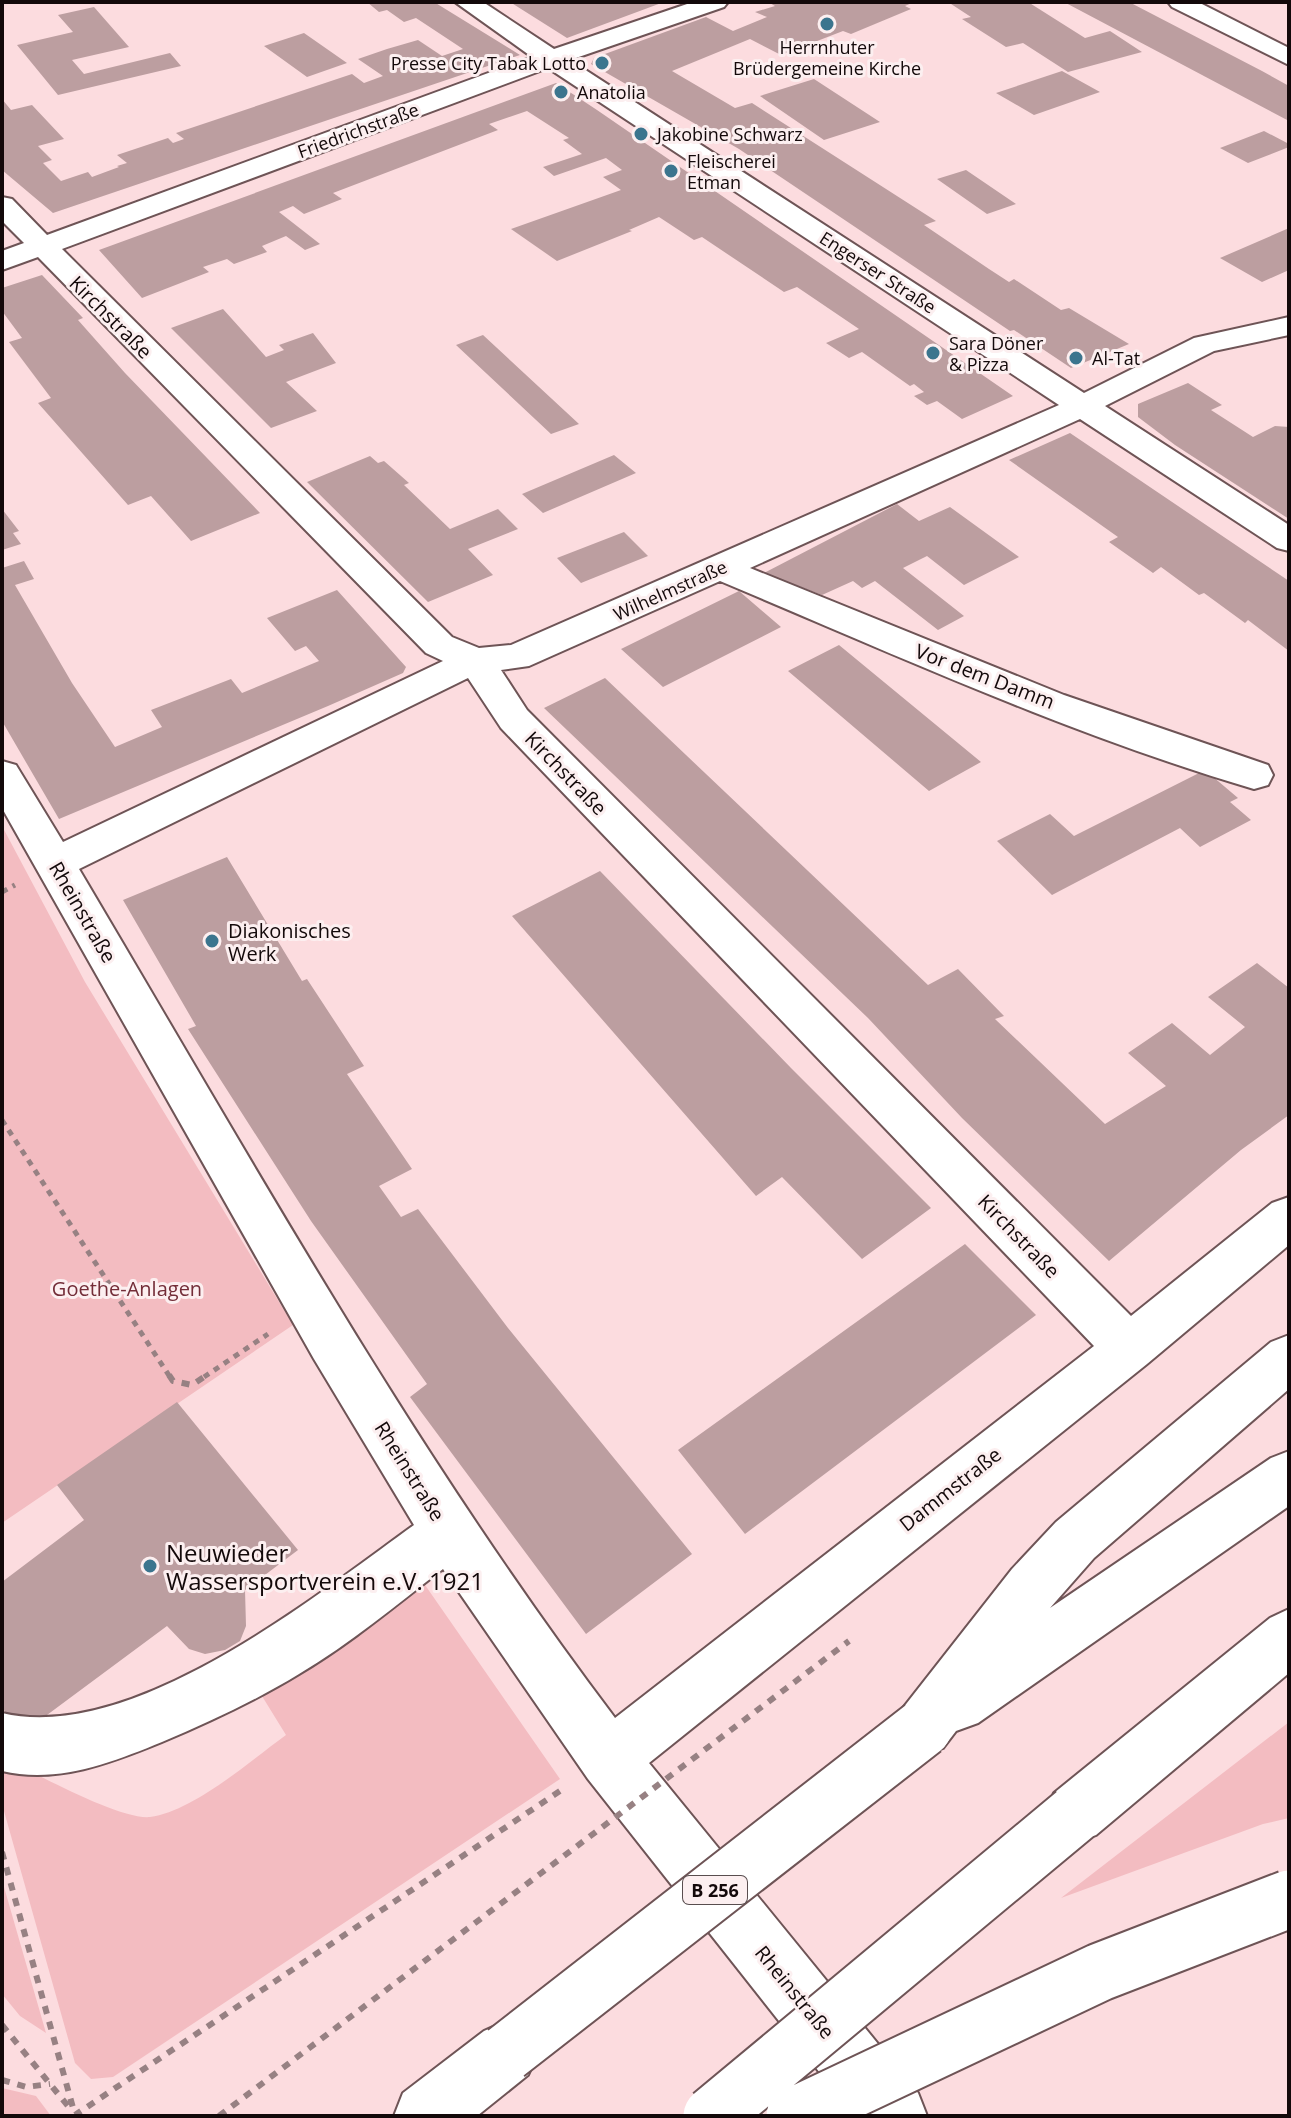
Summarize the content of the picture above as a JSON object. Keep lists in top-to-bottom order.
{
  "streets": {
    "main road": [
      "Friedrichstraße",
      "Engerser Straße",
      "Kirchstraße",
      "Wilhelmstraße",
      "Vor dem Damm",
      "Rheinstraße",
      "Dammstraße",
      "B 256"
    ]
  },
  "crossings": [
    ["Friedrichstraße", "Engerser Straße"],
    ["Friedrichstraße", "Kirchstraße"],
    ["Engerser Straße", "Wilhelmstraße"],
    ["Kirchstraße", "Wilhelmstraße"],
    ["Kirchstraße", "Dammstraße"],
    ["Wilhelmstraße", "Vor dem Damm"],
    ["Wilhelmstraße", "Rheinstraße"],
    ["Rheinstraße", "Dammstraße"]
  ],
  "parks": ["Goethe-Anlagen"],
  "places": [
    "Herrnhuter Brüdergemeine Kirche",
    "Presse City Tabak Lotto",
    "Anatolia",
    "Jakobine Schwarz",
    "Fleischerei Etman",
    "Sara Döner & Pizza",
    "Al-Tat",
    "Diakonisches Werk",
    "Neuwieder Wassersportverein e.V. 1921"
  ]
}
